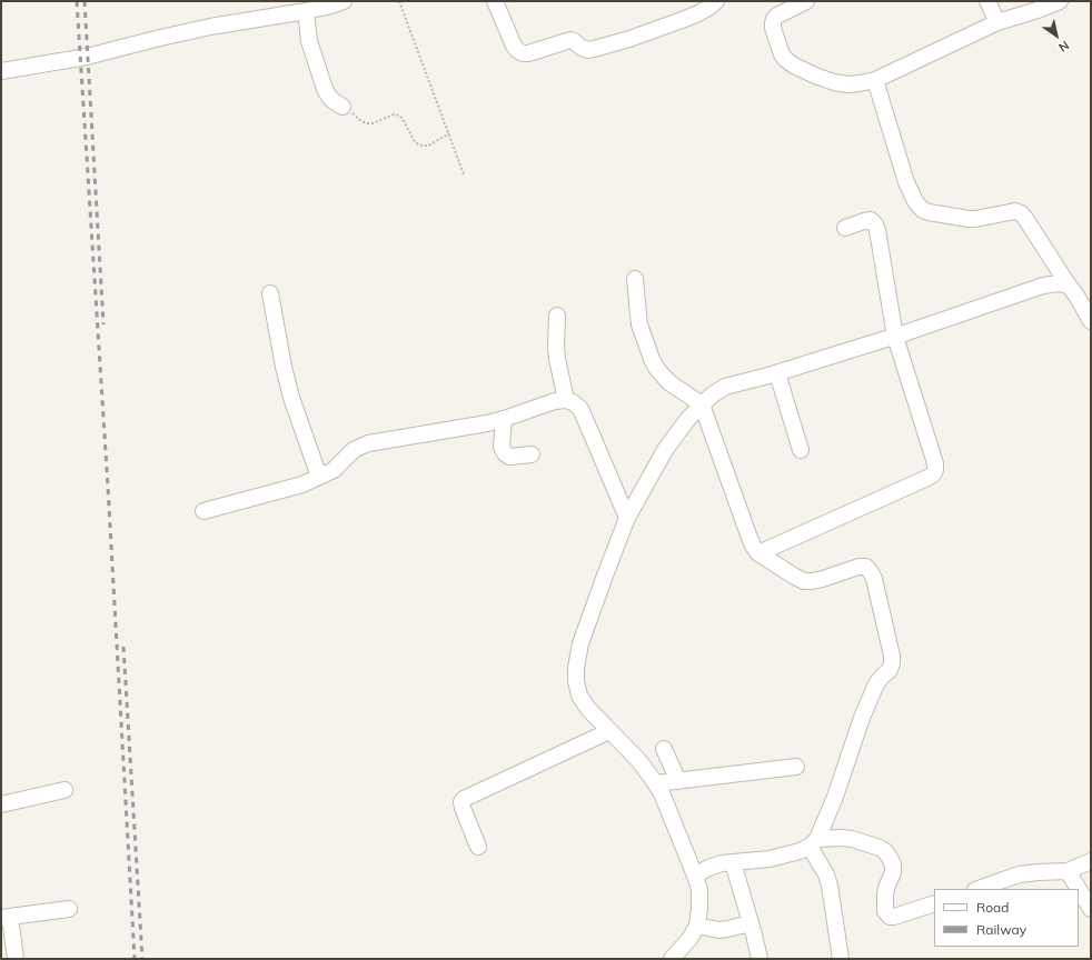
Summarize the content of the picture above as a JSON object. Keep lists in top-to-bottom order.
{
  "legend": ["Road", "Railway"],
  "north": "bottom right"
}
